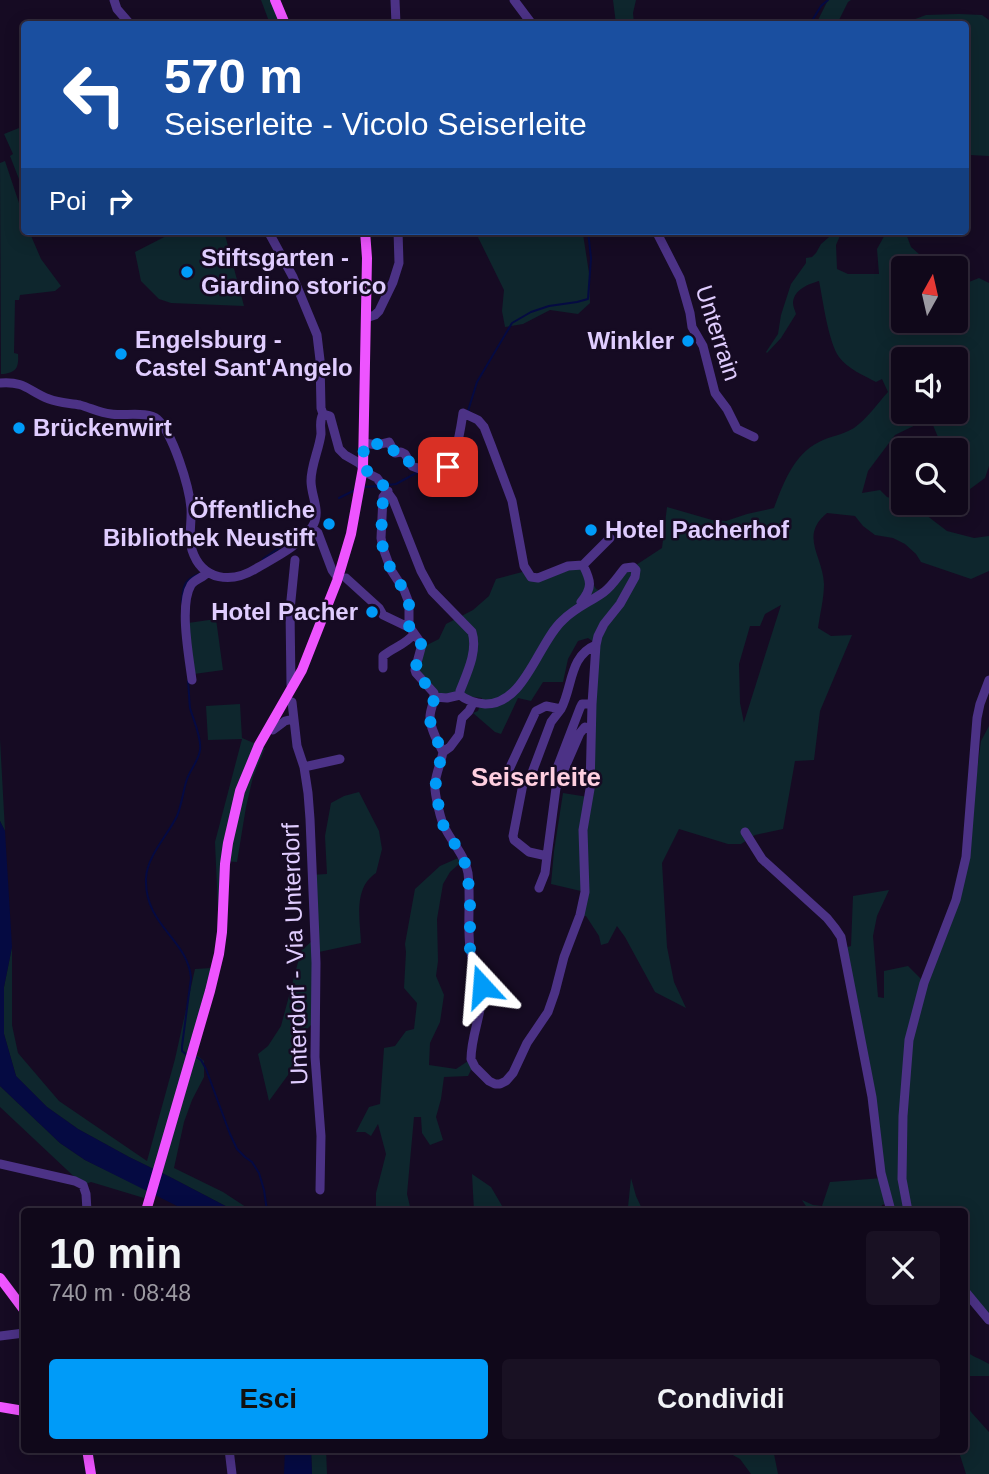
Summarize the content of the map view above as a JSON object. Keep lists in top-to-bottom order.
{
  "streets": {
    "street": ["Unterrain", "Unterdorf - Via Unterdorf"]
  },
  "districts": ["Seiserleite"],
  "places": [
    "Stiftsgarten - Giardino storico",
    "Winkler",
    "Engelsburg - Castel Sant'Angelo",
    "Brückenwirt",
    "Öffentliche Bibliothek Neustift",
    "Hotel Pacherhof",
    "Hotel Pacher"
  ],
  "north": "top",
  "page": {
    "turn": ["570 m", "Seiserleite - Vicolo Seiserleite"],
    "then": "Poi",
    "heading": ["10 min", "740 m · 08:48"],
    "buttons": ["Esci", "Condividi"]
  }
}
